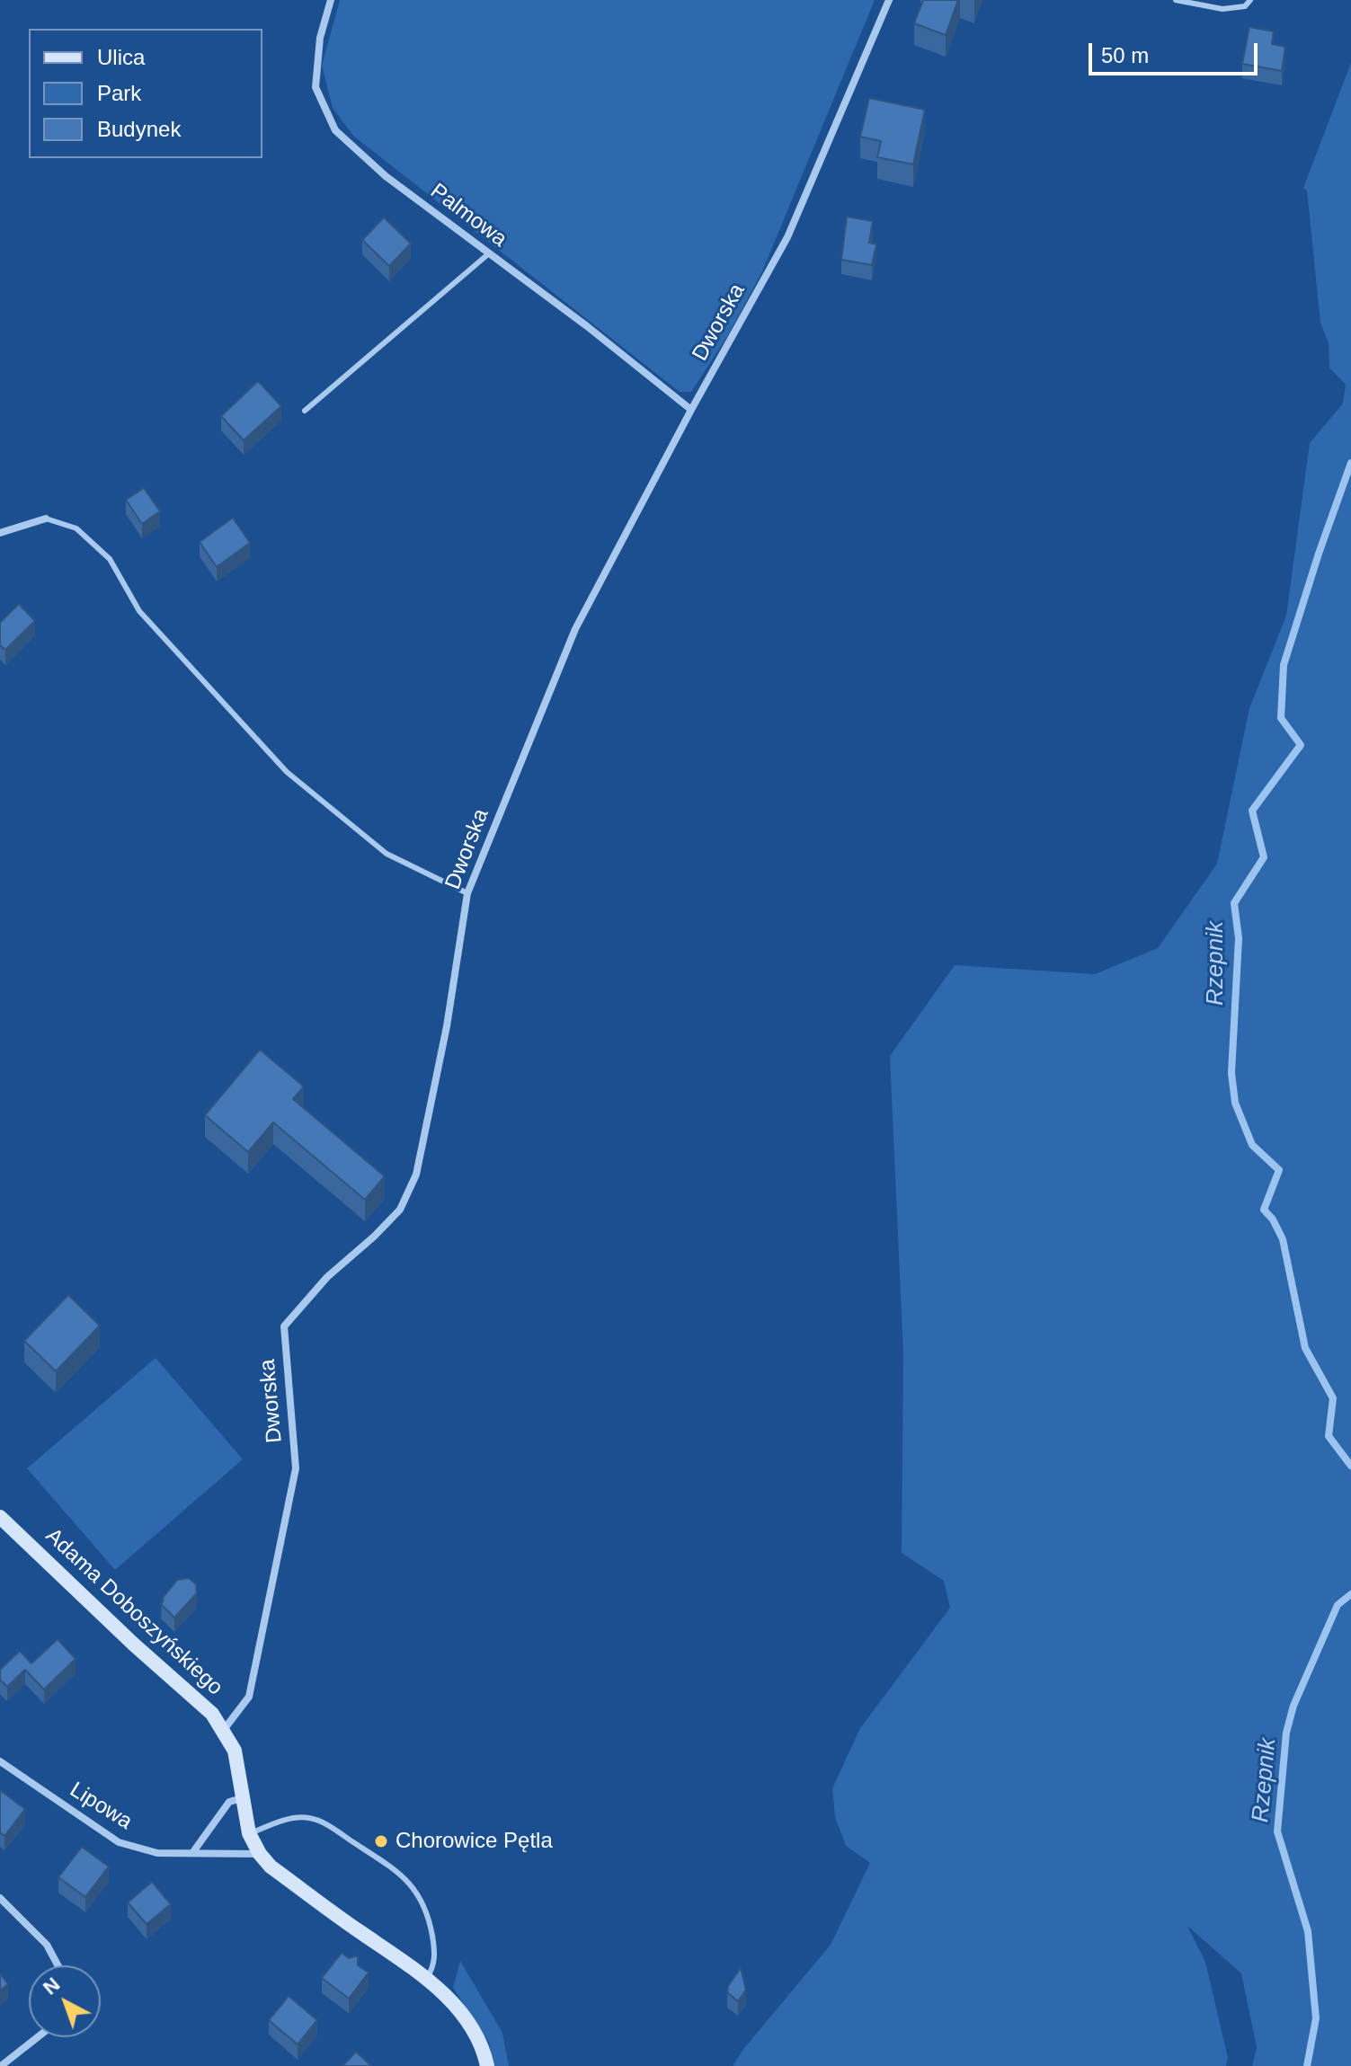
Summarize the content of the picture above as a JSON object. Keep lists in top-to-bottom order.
{
  "streets": {
    "street": [
      "Palmowa",
      "Dworska",
      "Adama Doboszyńskiego",
      "Lipowa"
    ]
  },
  "crossings": [
    ["Palmowa", "Dworska"],
    ["Dworska", "Adama Doboszyńskiego"],
    ["Adama Doboszyńskiego", "Lipowa"]
  ],
  "water": ["Rzepnik"],
  "places": ["Chorowice Pętla"],
  "legend": ["Ulica", "Park", "Budynek"],
  "scale_bar": "50 m",
  "north": "top left"
}
